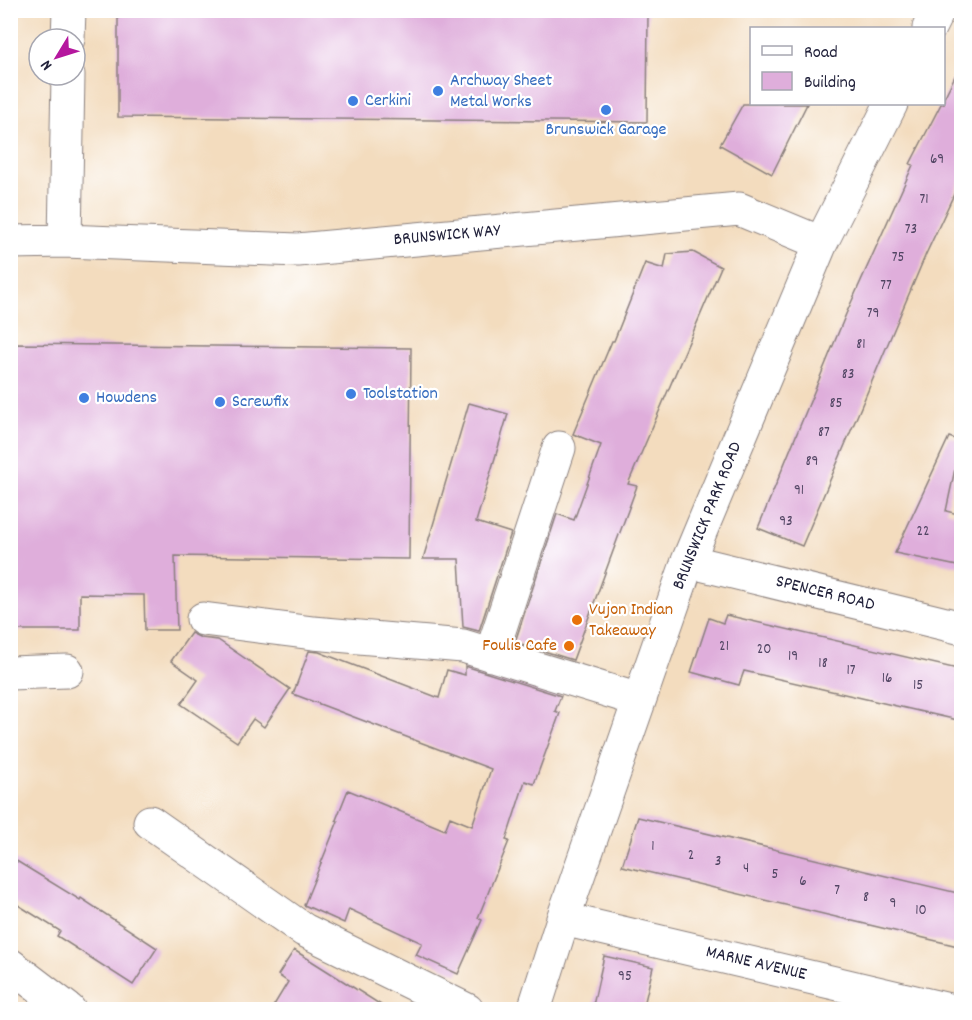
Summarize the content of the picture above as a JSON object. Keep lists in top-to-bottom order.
{
  "streets": {
    "street": [
      "BRUNSWICK WAY",
      "BRUNSWICK PARK ROAD",
      "SPENCER ROAD",
      "MARNE AVENUE"
    ]
  },
  "crossings": [
    ["BRUNSWICK WAY", "BRUNSWICK PARK ROAD"],
    ["BRUNSWICK PARK ROAD", "SPENCER ROAD"],
    ["BRUNSWICK PARK ROAD", "MARNE AVENUE"]
  ],
  "places": [
    "Archway Sheet Metal Works",
    "Cerkini",
    "Brunswick Garage",
    "Toolstation",
    "Howdens",
    "Screwfix",
    "Vujon Indian Takeaway",
    "Foulis Cafe"
  ],
  "house_numbers": [
    "69",
    "71",
    "73",
    "75",
    "77",
    "79",
    "81",
    "83",
    "85",
    "87",
    "89",
    "91",
    "93",
    "22",
    "21",
    "20",
    "19",
    "18",
    "17",
    "16",
    "15",
    "1",
    "2",
    "3",
    "4",
    "5",
    "6",
    "7",
    "8",
    "9",
    "10",
    "95"
  ],
  "legend": ["Road", "Building"],
  "north": "bottom left"
}
